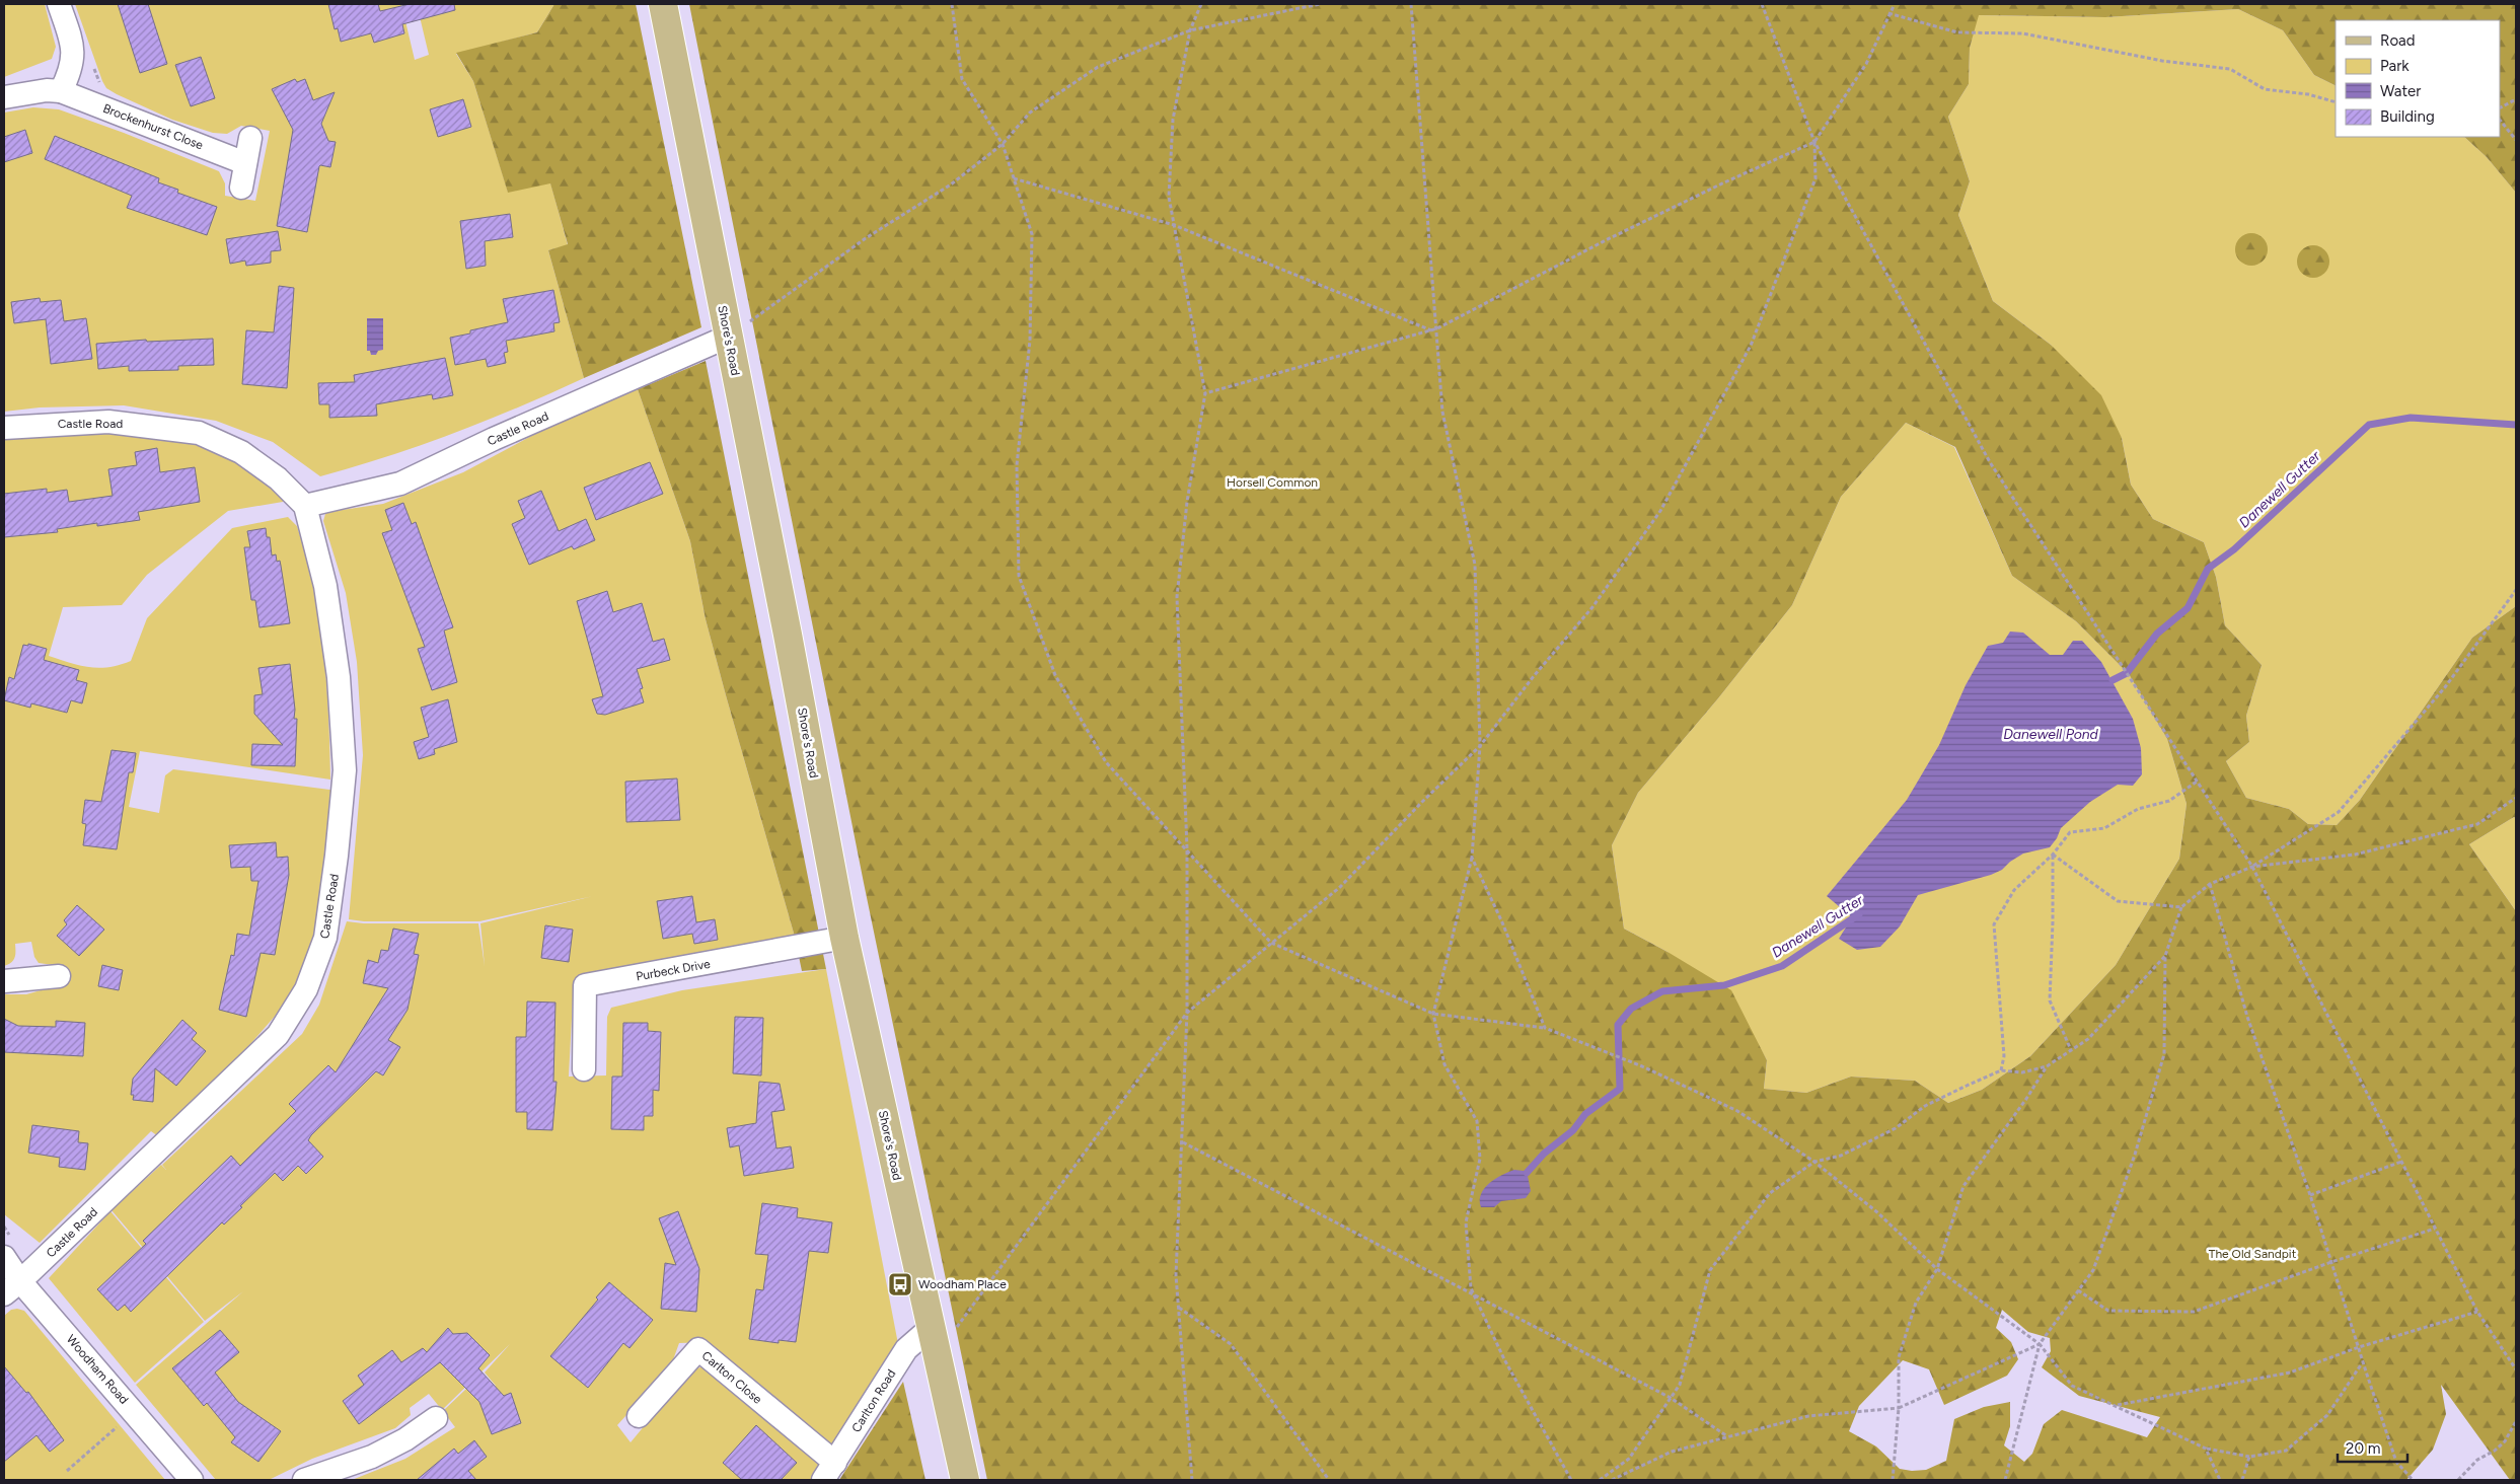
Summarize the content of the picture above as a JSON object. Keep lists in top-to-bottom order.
{
  "streets": {
    "main road": ["Shore's Road"],
    "street": [
      "Brockenhurst Close",
      "Castle Road",
      "Purbeck Drive",
      "Woodham Road",
      "Carlton Close",
      "Carlton Road"
    ]
  },
  "crossings": [
    ["Shore's Road", "Castle Road"],
    ["Shore's Road", "Purbeck Drive"],
    ["Shore's Road", "Carlton Road"],
    ["Castle Road", "Woodham Road"],
    ["Carlton Close", "Carlton Road"]
  ],
  "water": ["Danewell Gutter", "Danewell Pond"],
  "parks": ["Horsell Common", "The Old Sandpit"],
  "places": {
    "bus stop": ["Woodham Place"]
  },
  "legend": [
    "Road",
    "Park",
    "Water",
    "Building"
  ],
  "scale_bar": "20 m"
}
